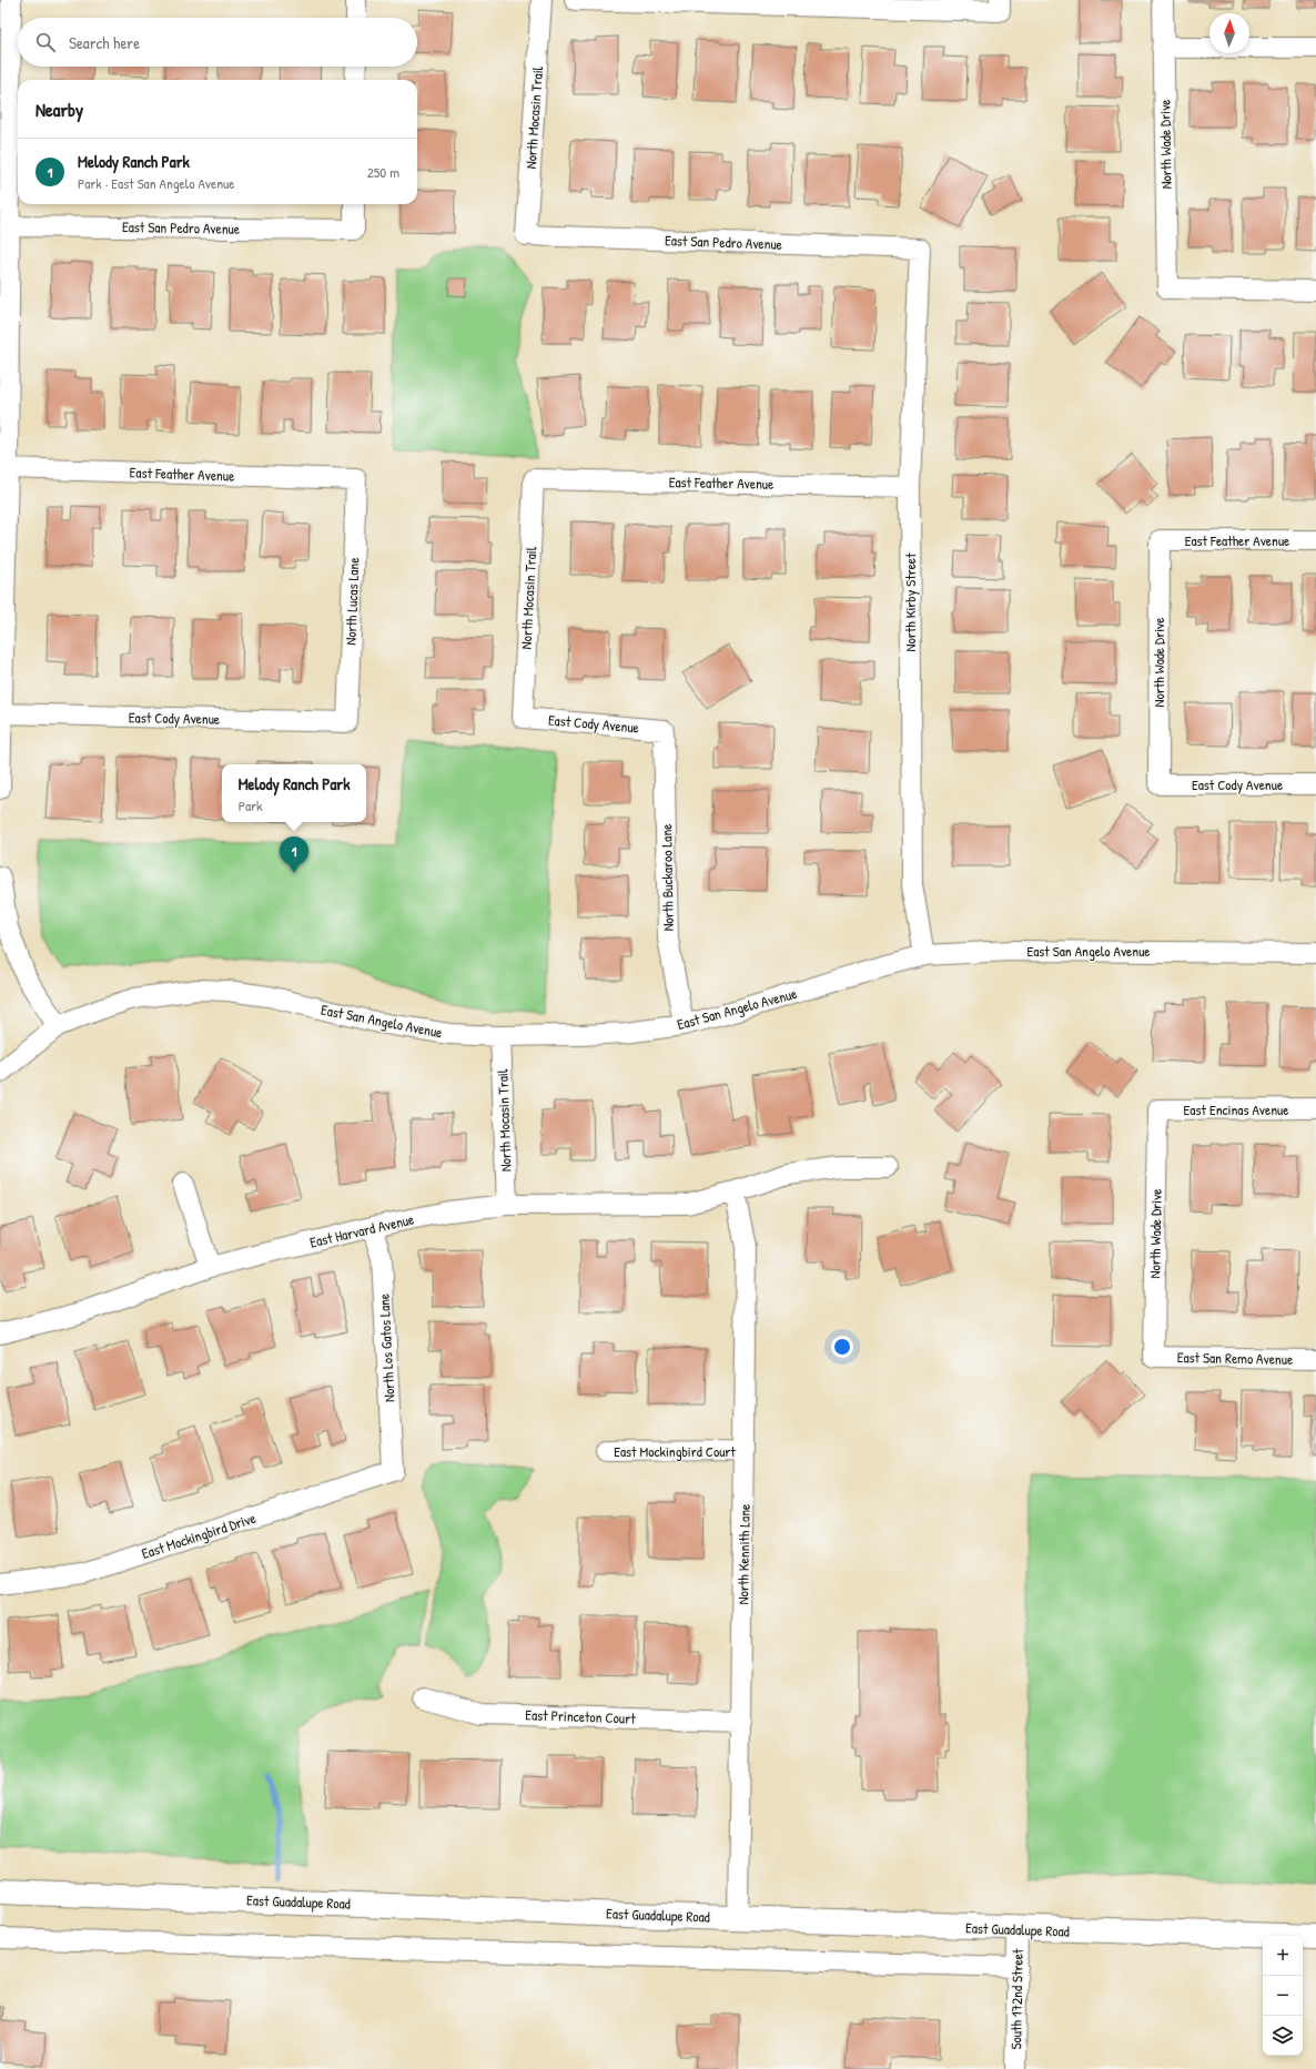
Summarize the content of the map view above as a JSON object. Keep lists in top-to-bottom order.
{
  "streets": {
    "main road": ["East Guadalupe Road"],
    "street": [
      "North Mocasin Trail",
      "North Wade Drive",
      "East San Pedro Avenue",
      "East Feather Avenue",
      "North Lucas Lane",
      "North Kirby Street",
      "East Cody Avenue",
      "North Buckaroo Lane",
      "East San Angelo Avenue",
      "East Encinas Avenue",
      "East Harvard Avenue",
      "North Los Gatos Lane",
      "East San Remo Avenue",
      "East Mockingbird Court",
      "East Mockingbird Drive",
      "North Kennith Lane",
      "East Princeton Court",
      "South 172nd Street"
    ]
  },
  "crossings": [
    ["North Mocasin Trail", "East San Pedro Avenue"],
    ["North Mocasin Trail", "East Feather Avenue"],
    ["North Mocasin Trail", "East Cody Avenue"],
    ["North Mocasin Trail", "East San Angelo Avenue"],
    ["North Mocasin Trail", "East Harvard Avenue"],
    ["North Wade Drive", "East Feather Avenue"],
    ["North Wade Drive", "East Cody Avenue"],
    ["North Wade Drive", "East Encinas Avenue"],
    ["North Wade Drive", "East San Remo Avenue"],
    ["East San Pedro Avenue", "North Kirby Street"],
    ["East Feather Avenue", "North Lucas Lane"],
    ["East Feather Avenue", "North Kirby Street"],
    ["North Lucas Lane", "East Cody Avenue"],
    ["North Kirby Street", "East San Angelo Avenue"],
    ["East Cody Avenue", "North Buckaroo Lane"],
    ["North Buckaroo Lane", "East San Angelo Avenue"],
    ["East Harvard Avenue", "North Los Gatos Lane"],
    ["East Harvard Avenue", "North Kennith Lane"],
    ["North Los Gatos Lane", "East Mockingbird Drive"],
    ["East Mockingbird Court", "North Kennith Lane"],
    ["North Kennith Lane", "East Princeton Court"],
    ["North Kennith Lane", "East Guadalupe Road"],
    ["East Guadalupe Road", "South 172nd Street"]
  ],
  "north": "top",
  "page": {
    "search": "Search here",
    "heading": "Nearby",
    "list": [
      {
        "mark": "1",
        "name": "Melody Ranch Park",
        "note": "Park · East San Angelo Avenue",
        "value": "250 m"
      }
    ],
    "popup": ["Melody Ranch Park", "Park"],
    "pins": "1",
    "map_buttons": ["+", "−"]
  }
}
